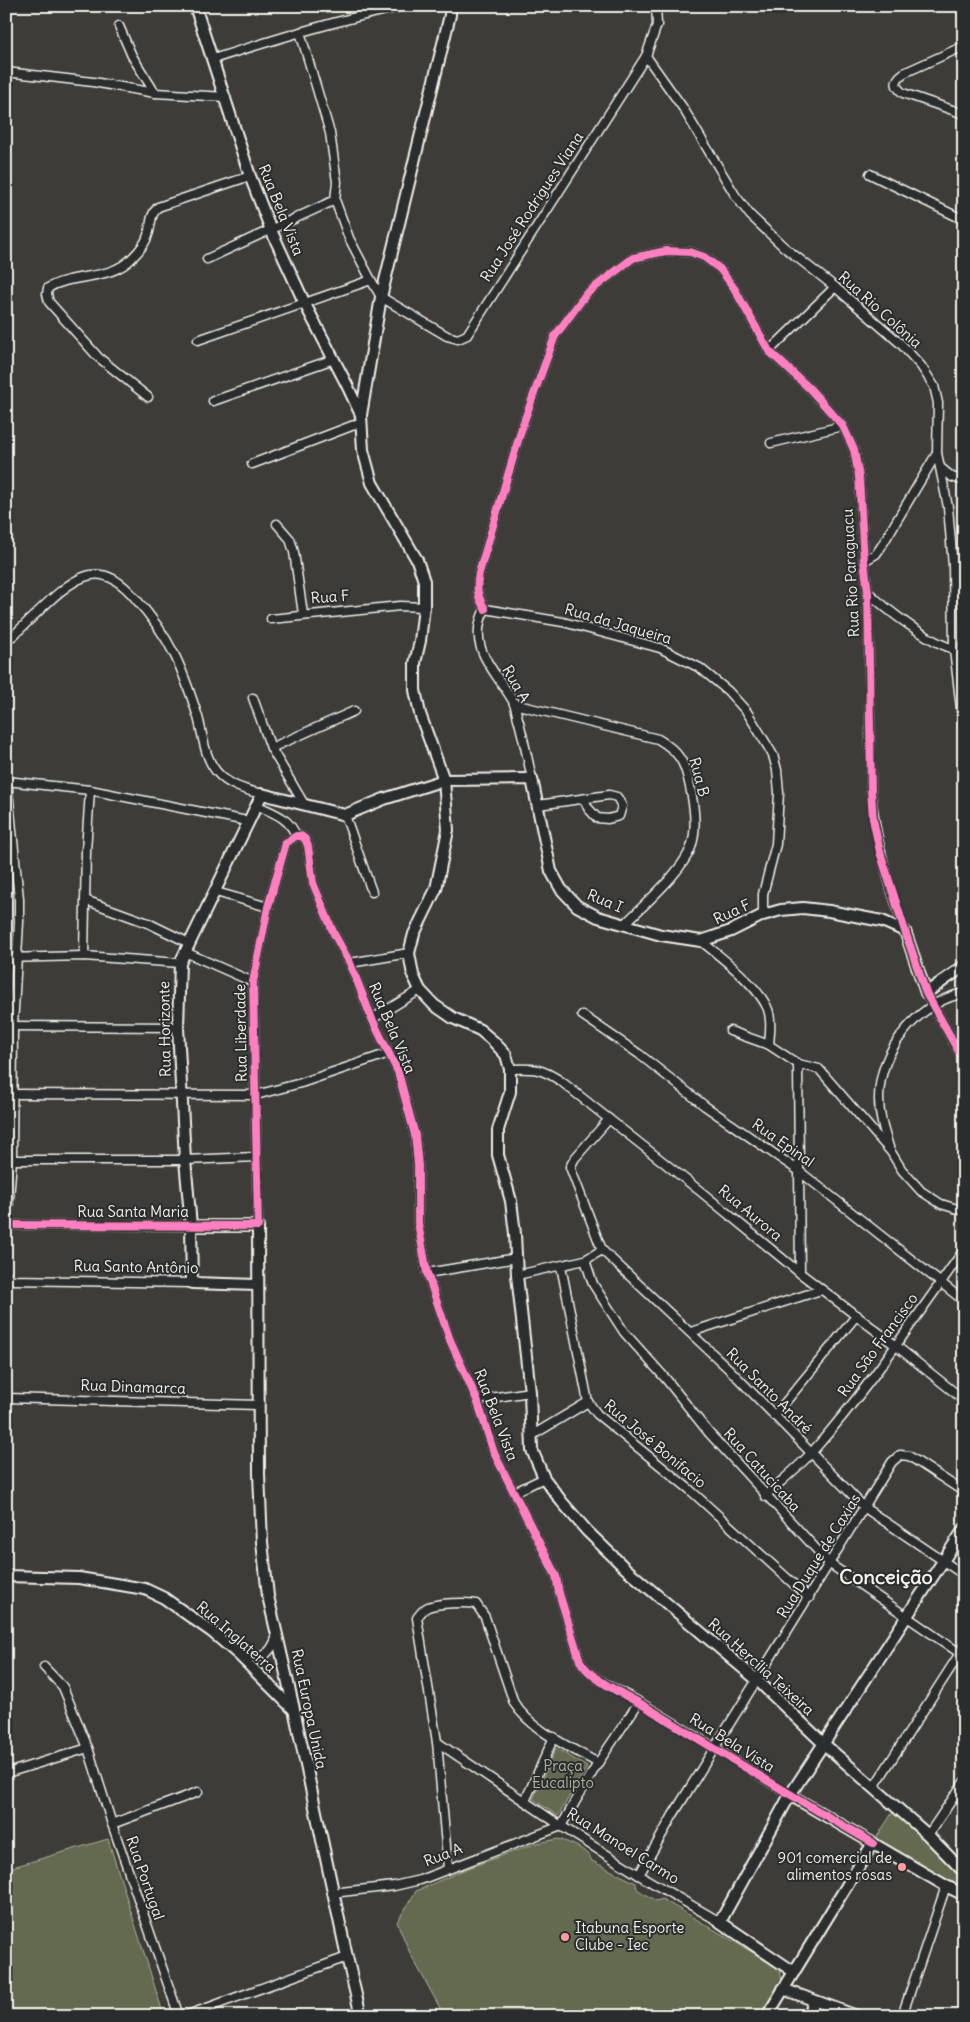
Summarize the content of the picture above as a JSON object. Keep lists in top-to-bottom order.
{
  "streets": {
    "main road": [
      "Rua Bela Vista",
      "Rua Rio Paraguacu",
      "Rua F",
      "Rua A",
      "Rua I",
      "Rua Horizonte",
      "Rua Liberdade",
      "Rua Santa Maria",
      "Rua Santo Antônio",
      "Rua Inglaterra",
      "Rua Hercília Teixeira",
      "Rua Europa Unida",
      "Rua Manoel Carmo"
    ],
    "street": [
      "Rua José Rodrigues Viana",
      "Rua Rio Colônia",
      "Rua da Jaqueira",
      "Rua B",
      "Rua Epinal",
      "Rua Aurora",
      "Rua São Francisco",
      "Rua Dinamarca",
      "Rua Santo André",
      "Rua José Bonifacio",
      "Rua Catucicaba",
      "Rua Duque de Caxias",
      "Rua Portugal"
    ]
  },
  "crossings": [
    ["Rua José Rodrigues Viana", "Rua Rio Colônia"],
    ["Rua Bela Vista", "Rua Liberdade"],
    ["Rua Bela Vista", "Rua Duque de Caxias"],
    ["Rua Rio Paraguacu", "Rua da Jaqueira"],
    ["Rua Rio Paraguacu", "Rua A"],
    ["Rua F", "Rua da Jaqueira"],
    ["Rua F", "Rua I"],
    ["Rua da Jaqueira", "Rua A"],
    ["Rua A", "Rua B"],
    ["Rua A", "Rua I"],
    ["Rua A", "Rua Europa Unida"],
    ["Rua A", "Rua Manoel Carmo"],
    ["Rua B", "Rua I"],
    ["Rua Horizonte", "Rua Santa Maria"],
    ["Rua Horizonte", "Rua Santo Antônio"],
    ["Rua Liberdade", "Rua Santa Maria"],
    ["Rua Liberdade", "Rua Santo Antônio"],
    ["Rua Liberdade", "Rua Dinamarca"],
    ["Rua Liberdade", "Rua Europa Unida"],
    ["Rua Epinal", "Rua São Francisco"],
    ["Rua Aurora", "Rua São Francisco"],
    ["Rua Aurora", "Rua Santo André"],
    ["Rua Aurora", "Rua Hercília Teixeira"],
    ["Rua São Francisco", "Rua Santo André"],
    ["Rua São Francisco", "Rua Catucicaba"],
    ["Rua Dinamarca", "Rua Europa Unida"],
    ["Rua Santo André", "Rua Duque de Caxias"],
    ["Rua José Bonifacio", "Rua Duque de Caxias"],
    ["Rua Catucicaba", "Rua Duque de Caxias"],
    ["Rua Duque de Caxias", "Rua Hercília Teixeira"],
    ["Rua Duque de Caxias", "Rua Manoel Carmo"],
    ["Rua Inglaterra", "Rua Europa Unida"]
  ],
  "districts": ["Conceição"],
  "parks": ["Praça Eucalipto"],
  "places": ["901 comercial de alimentos rosas", "Itabuna Esporte Clube - Iec"]
}
